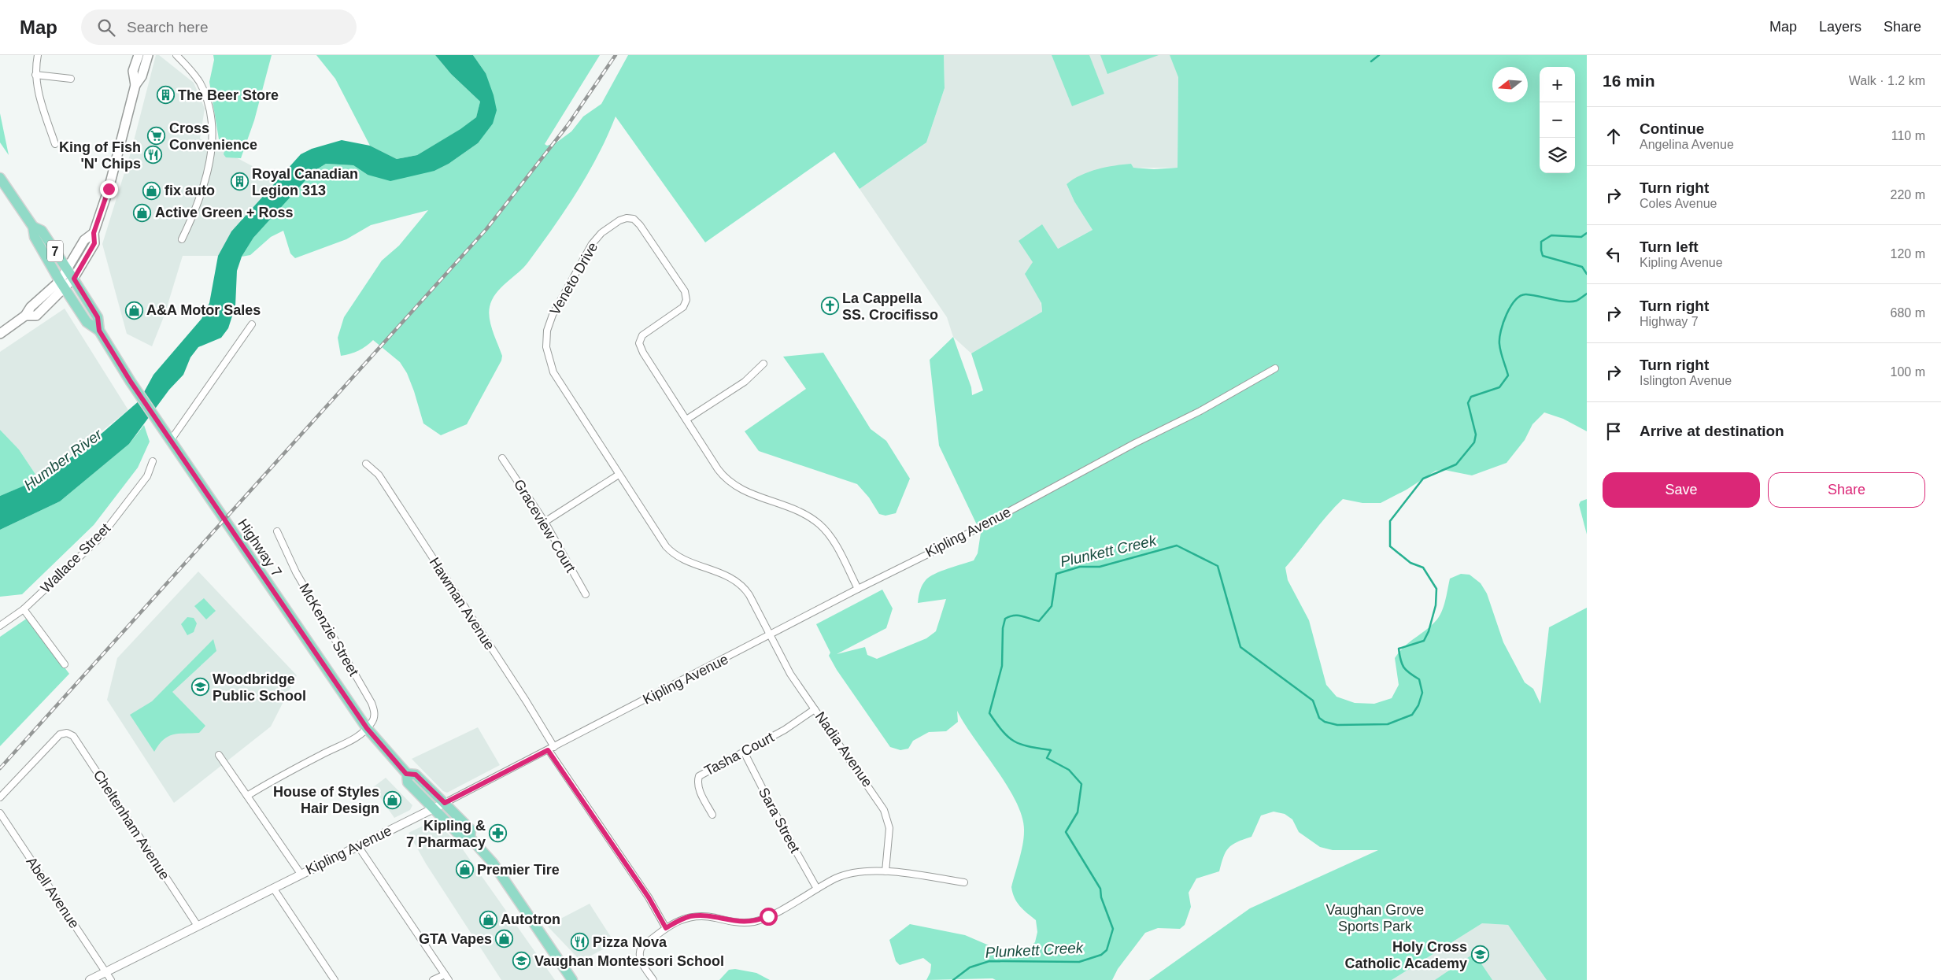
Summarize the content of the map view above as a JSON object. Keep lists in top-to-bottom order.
{
  "streets": {
    "main road": ["7", "Highway 7"],
    "street": [
      "Veneto Drive",
      "Graceview Court",
      "Kipling Avenue",
      "Wallace Street",
      "Hawman Avenue",
      "McKenzie Street",
      "Nadia Avenue",
      "Tasha Court",
      "Sara Street",
      "Cheltenham Avenue",
      "Abell Avenue"
    ]
  },
  "crossings": [
    ["Veneto Drive", "Kipling Avenue"],
    ["Veneto Drive", "Nadia Avenue"],
    ["Kipling Avenue", "Highway 7"],
    ["Kipling Avenue", "Hawman Avenue"],
    ["Kipling Avenue", "Nadia Avenue"],
    ["Kipling Avenue", "Cheltenham Avenue"],
    ["Kipling Avenue", "Abell Avenue"],
    ["Highway 7", "McKenzie Street"],
    ["Nadia Avenue", "Tasha Court"],
    ["Tasha Court", "Sara Street"]
  ],
  "water": ["Humber River", "Plunkett Creek"],
  "parks": ["Vaughan Grove Sports Park"],
  "places": {
    "building": ["The Beer Store", "Royal Canadian Legion 313"],
    "supermarket": ["Cross Convenience"],
    "restaurant": ["King of Fish 'N' Chips", "Pizza Nova"],
    "shop": [
      "fix auto",
      "Active Green + Ross",
      "A&A Motor Sales",
      "House of Styles Hair Design",
      "Premier Tire",
      "Autotron",
      "GTA Vapes"
    ],
    "church": ["La Cappella SS. Crocifisso"],
    "school or university": ["Woodbridge Public School", "Holy Cross Catholic Academy", "Vaughan Montessori School"],
    "pharmacy": ["Kipling & 7 Pharmacy"]
  },
  "north": "left",
  "page": {
    "header": "Map",
    "search": "Search here",
    "nav": ["Map", "Layers", "Share"],
    "heading": ["16 min", "Walk · 1.2 km"],
    "map_buttons": ["+", "−"],
    "list": [
      ["Continue", "Angelina Avenue", "110 m"],
      ["Turn right", "Coles Avenue", "220 m"],
      ["Turn left", "Kipling Avenue", "120 m"],
      ["Turn right", "Highway 7", "680 m"],
      ["Turn right", "Islington Avenue", "100 m"],
      "Arrive at destination"
    ],
    "buttons": ["Save", "Share"]
  }
}
